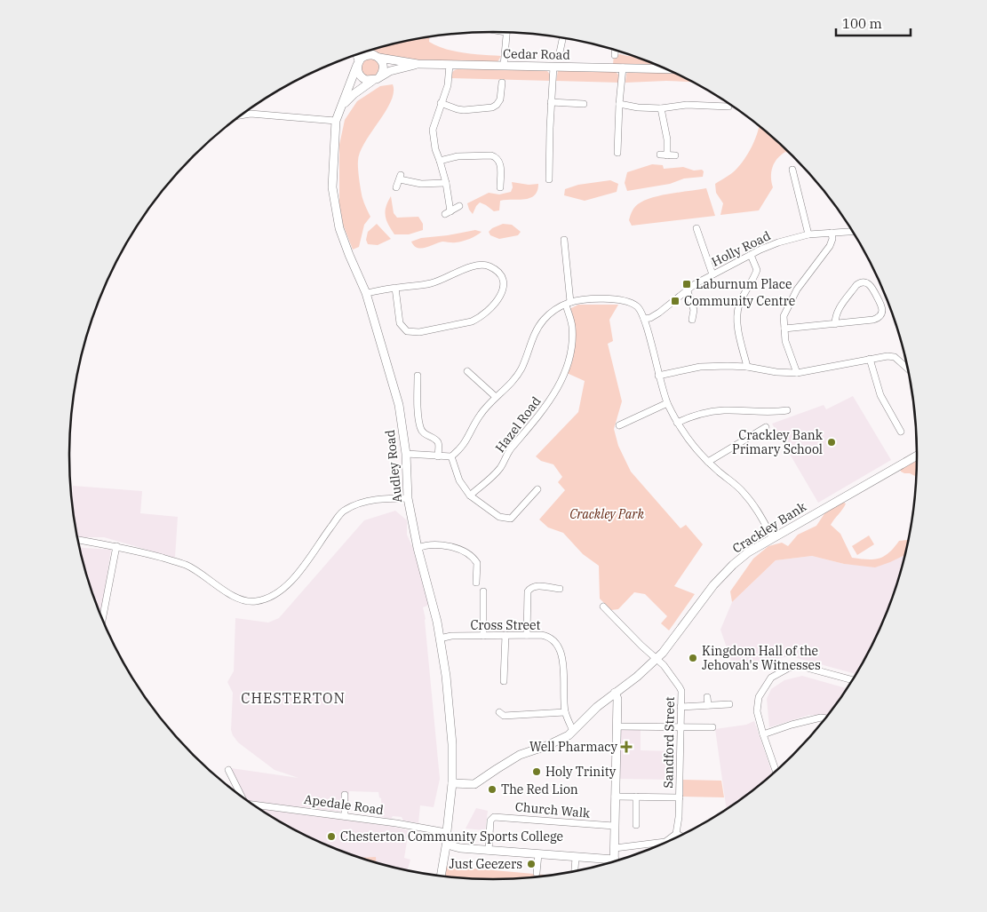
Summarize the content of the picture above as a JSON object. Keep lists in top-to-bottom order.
{
  "streets": {
    "street": [
      "Cedar Road",
      "Holly Road",
      "Hazel Road",
      "Audley Road",
      "Crackley Bank",
      "Cross Street",
      "Sandford Street",
      "Apedale Road",
      "Church Walk"
    ]
  },
  "crossings": [
    ["Cedar Road", "Audley Road"],
    ["Audley Road", "Crackley Bank"],
    ["Audley Road", "Cross Street"],
    ["Audley Road", "Apedale Road"],
    ["Crackley Bank", "Cross Street"],
    ["Crackley Bank", "Sandford Street"]
  ],
  "districts": ["CHESTERTON"],
  "parks": ["Crackley Park"],
  "places": {
    "transit": ["Laburnum Place", "Community Centre"],
    "other": [
      "Crackley Bank Primary School",
      "Kingdom Hall of the Jehovah's Witnesses",
      "Holy Trinity",
      "The Red Lion",
      "Chesterton Community Sports College",
      "Just Geezers"
    ],
    "health": ["Well Pharmacy"]
  },
  "scale_bar": "100 m"
}
